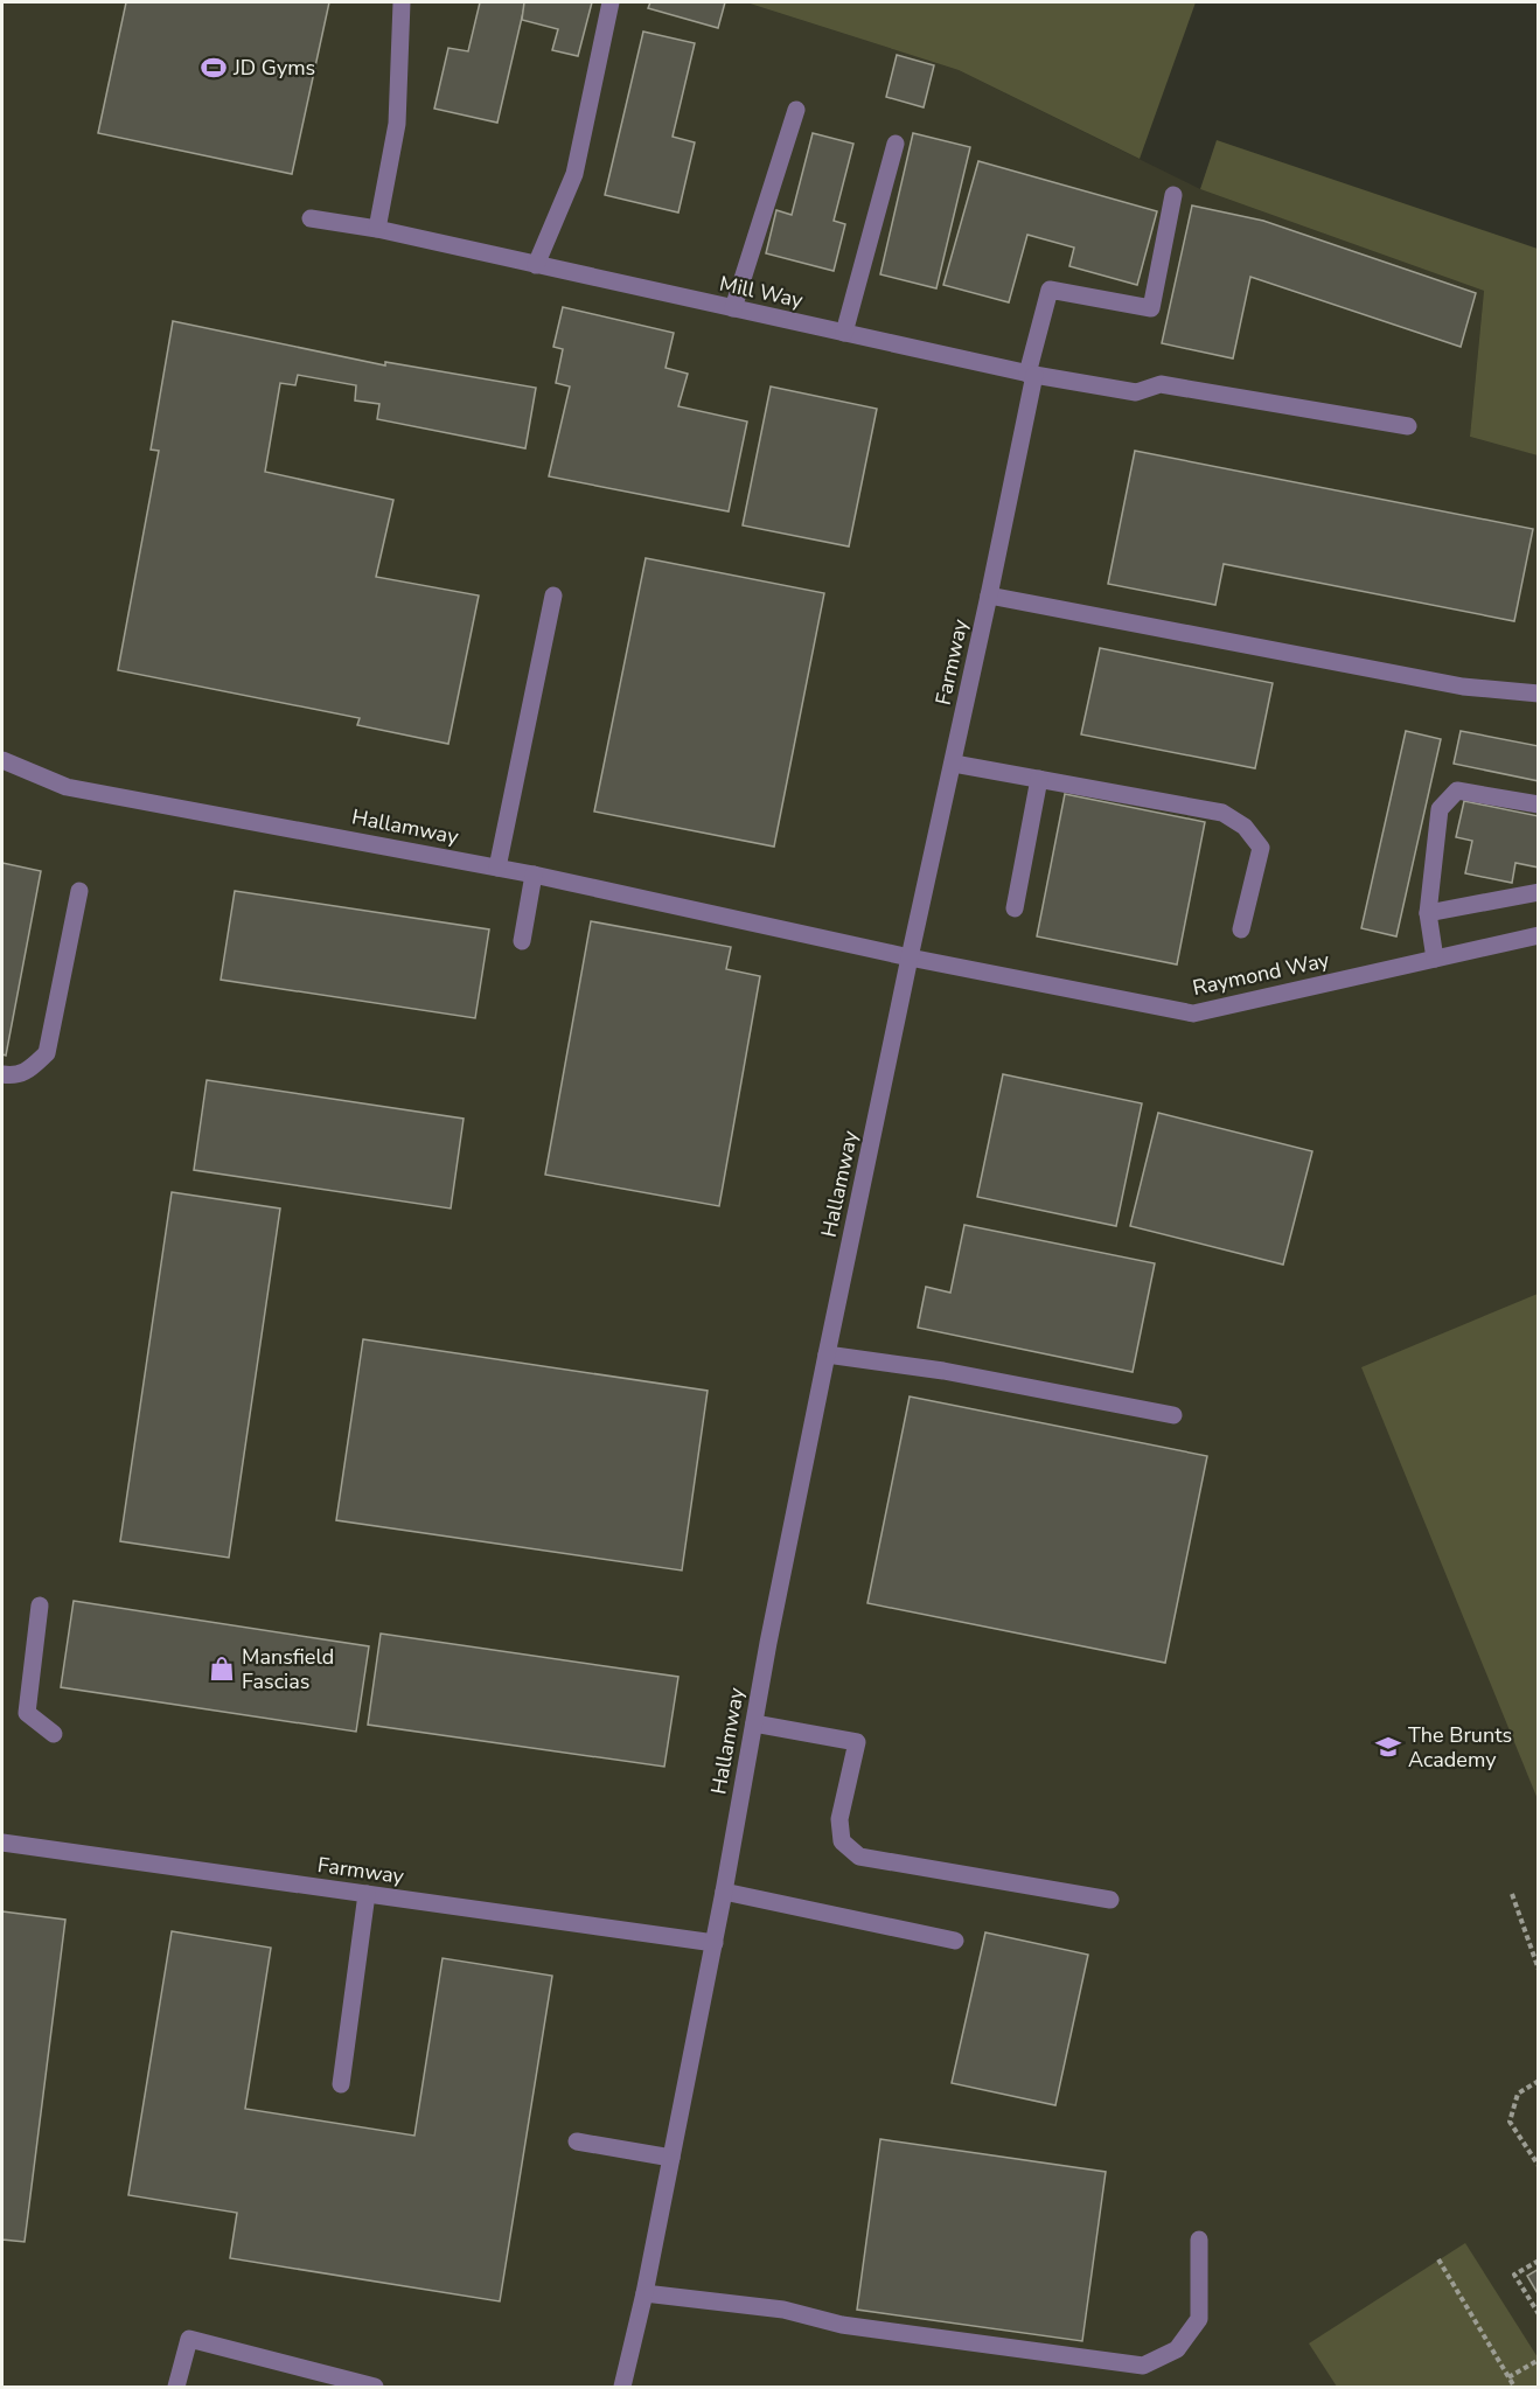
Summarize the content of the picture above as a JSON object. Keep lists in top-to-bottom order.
{
  "streets": {
    "street": [
      "Mill Way",
      "Farmway",
      "Hallamway",
      "Raymond Way"
    ]
  },
  "crossings": [
    ["Mill Way", "Farmway"],
    ["Farmway", "Hallamway"],
    ["Farmway", "Raymond Way"],
    ["Hallamway", "Raymond Way"]
  ],
  "places": {
    "sports": ["JD Gyms"],
    "shop": ["Mansfield Fascias"],
    "school or university": ["The Brunts Academy"]
  }
}
